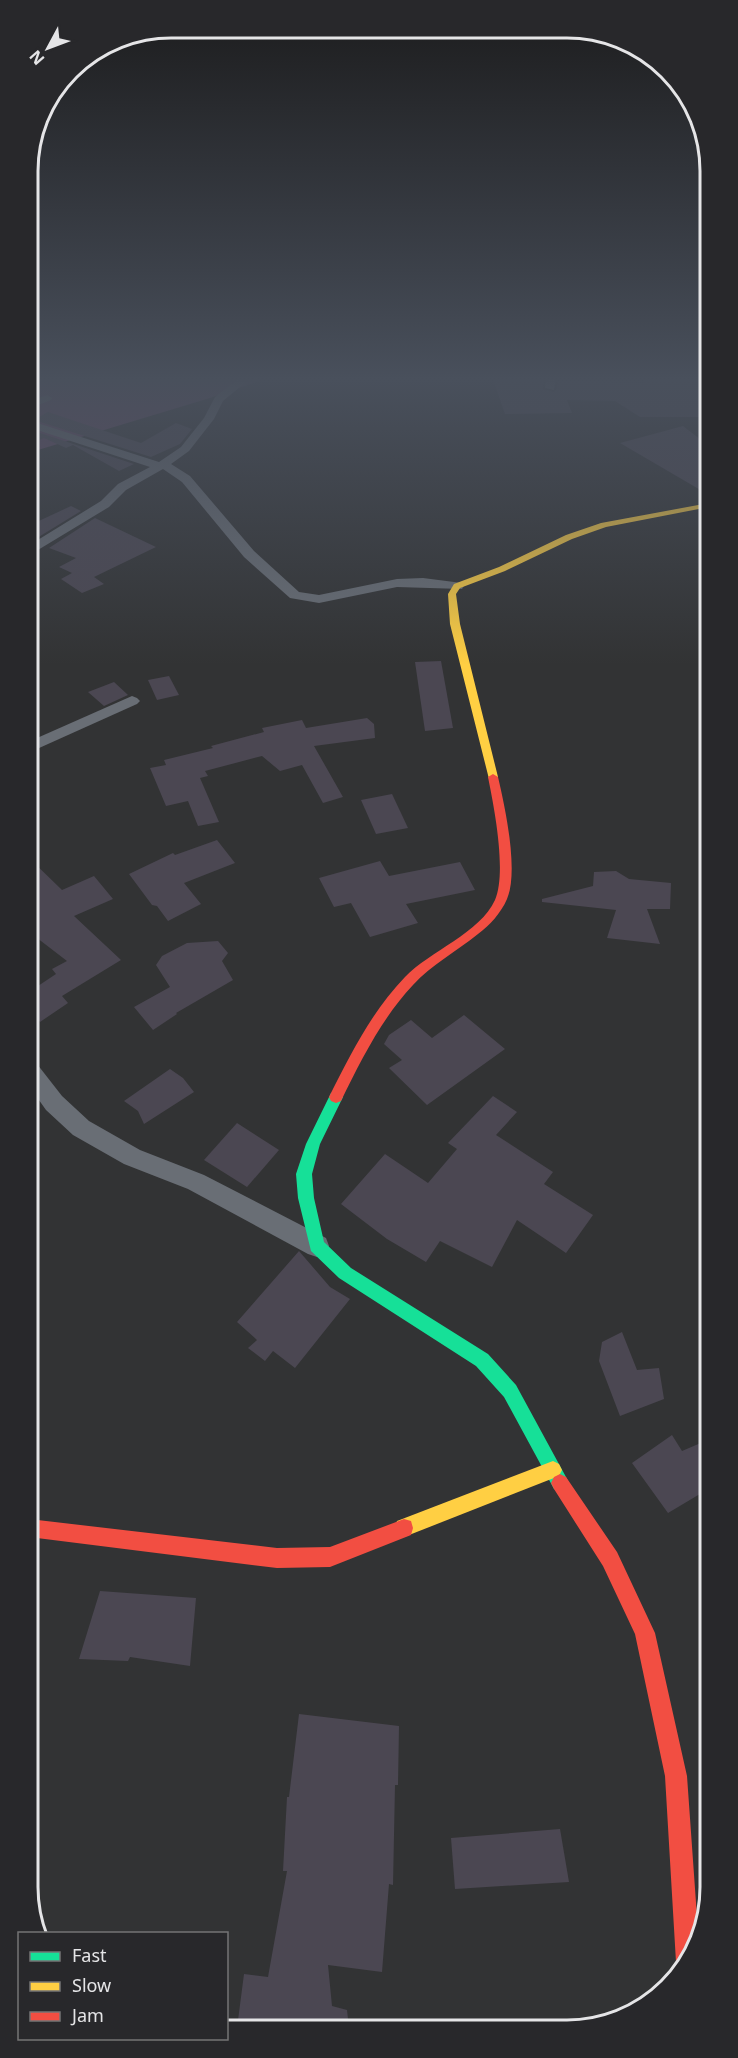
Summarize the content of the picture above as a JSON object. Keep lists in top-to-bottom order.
{
  "legend": ["Fast", "Slow", "Jam"],
  "north": "bottom left"
}
